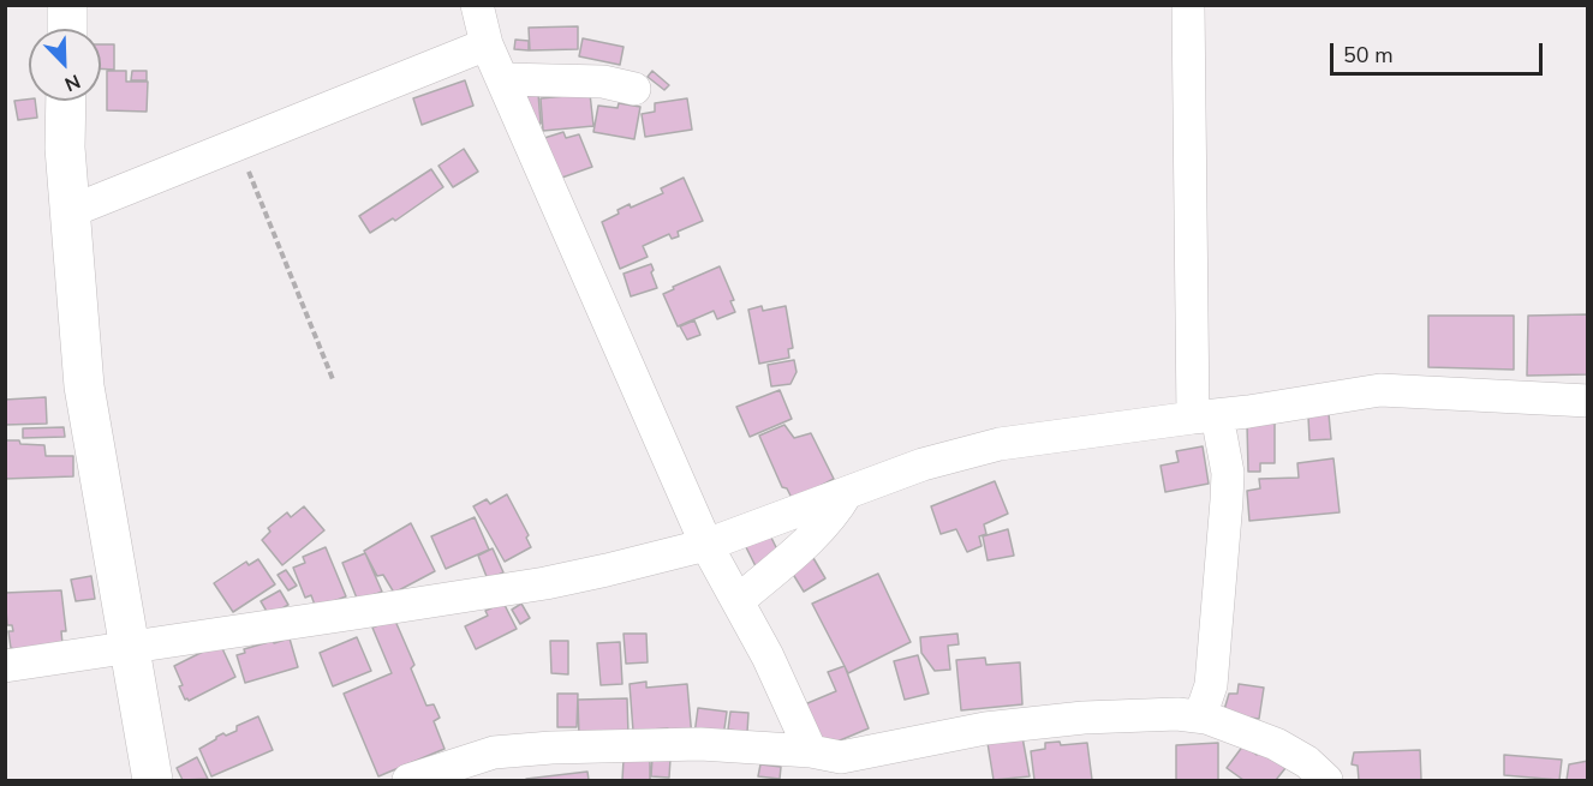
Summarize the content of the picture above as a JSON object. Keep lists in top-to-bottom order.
{
  "scale_bar": "50 m",
  "north": "bottom right"
}
